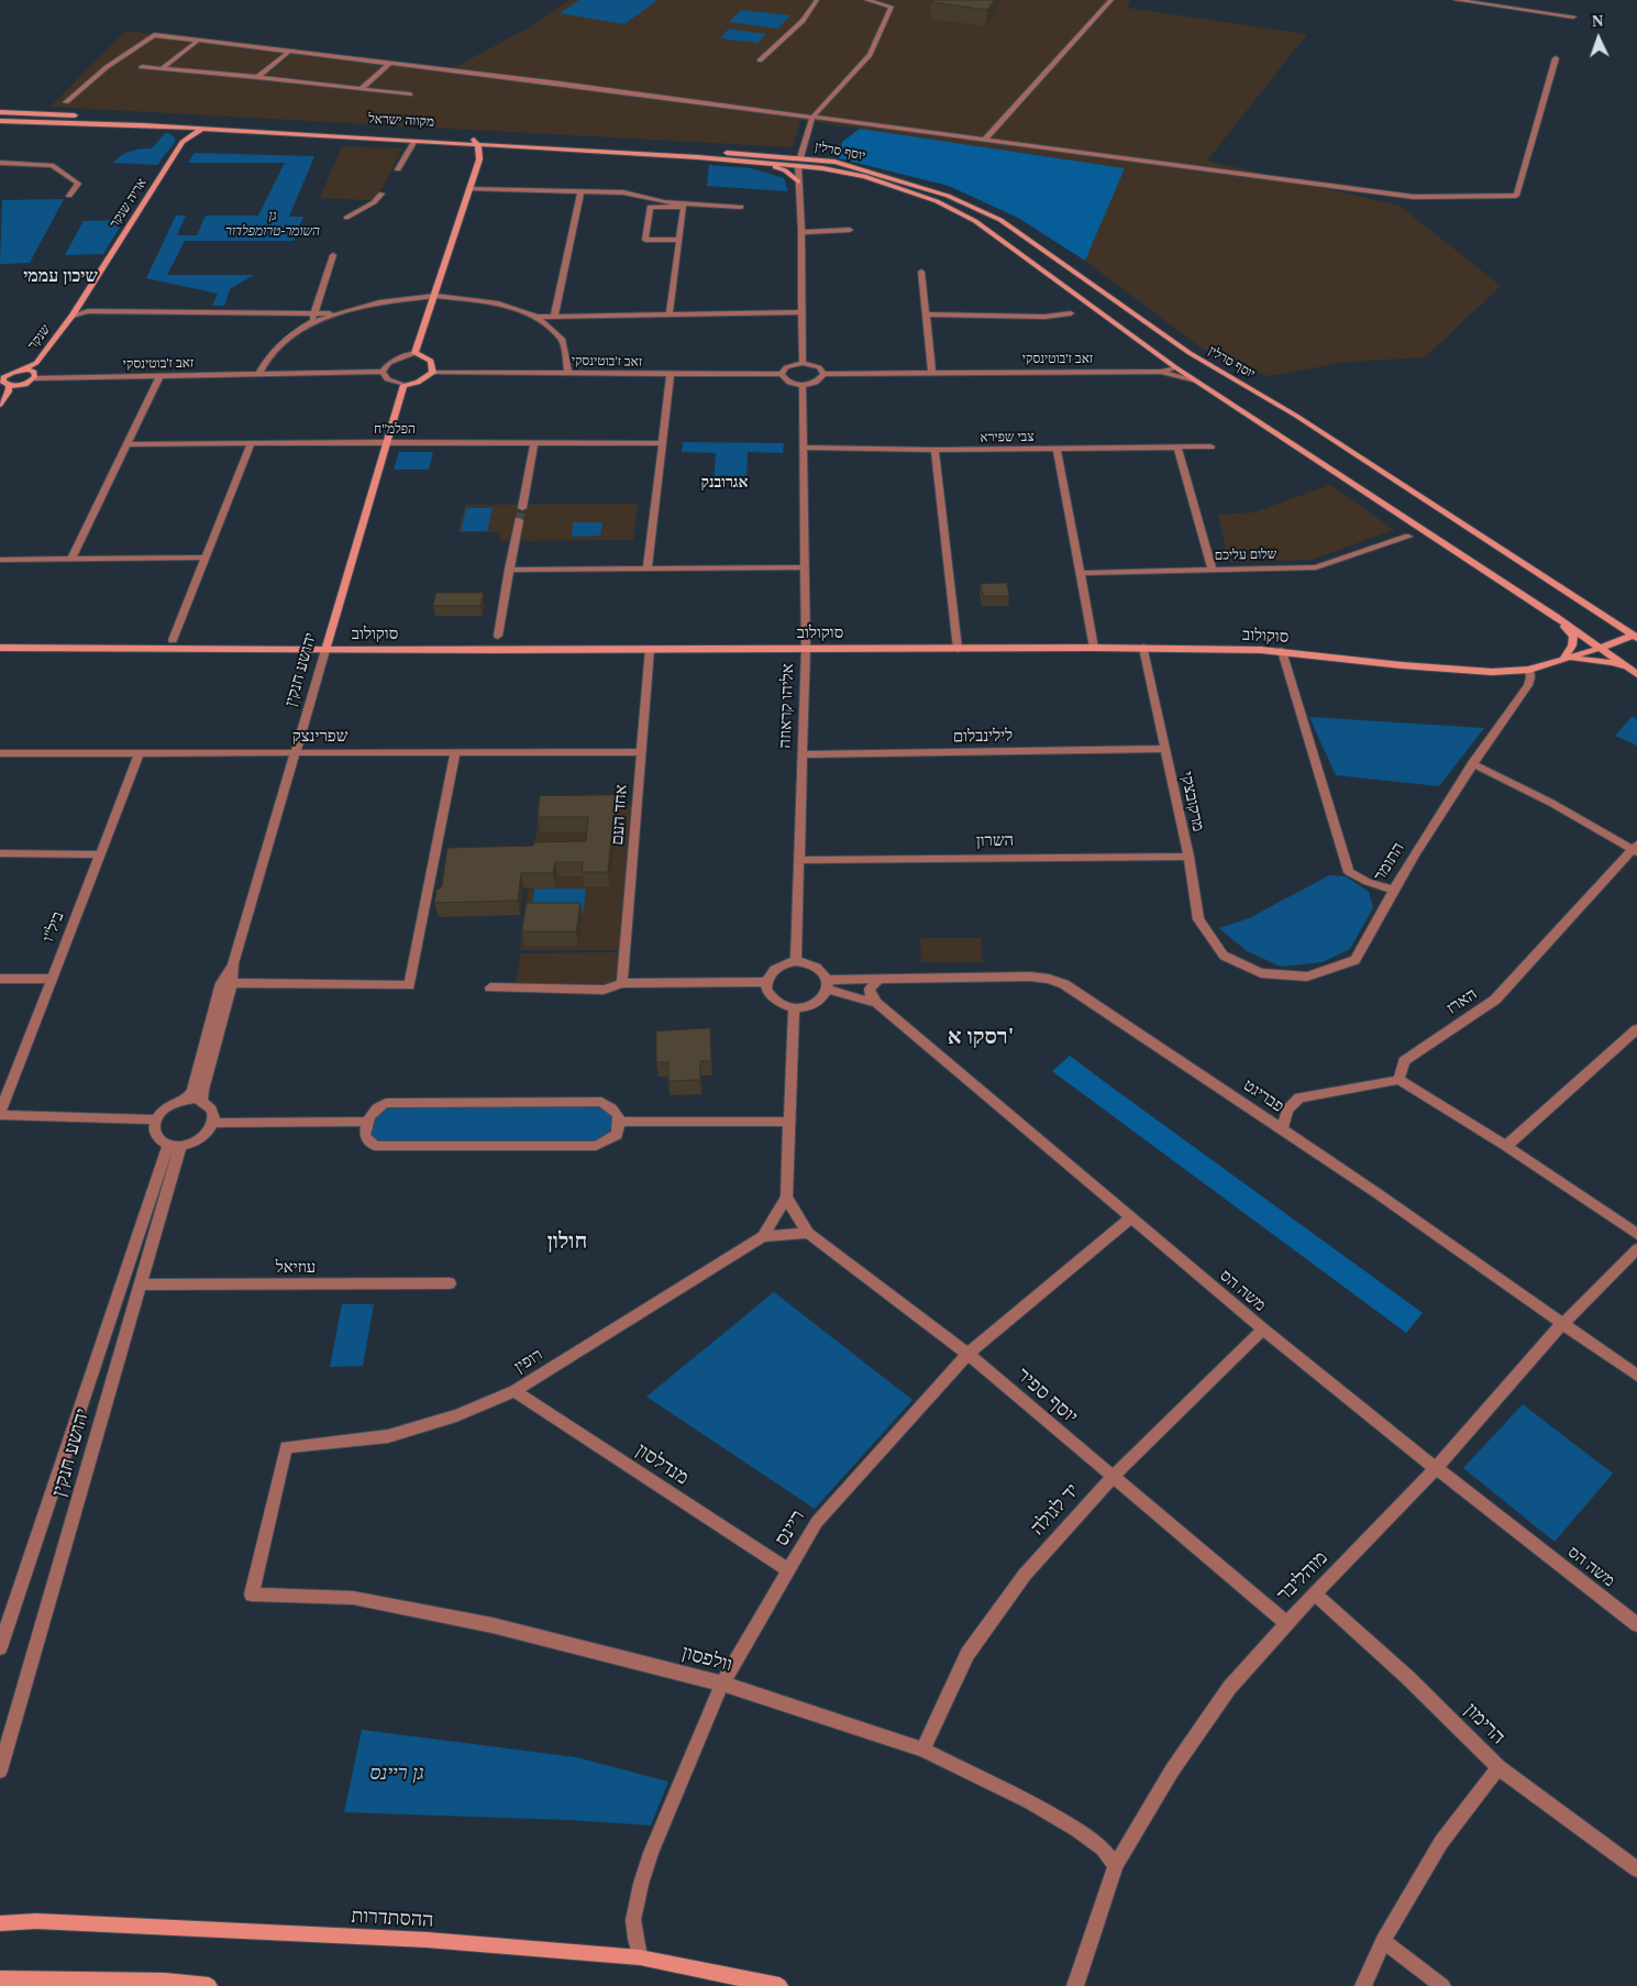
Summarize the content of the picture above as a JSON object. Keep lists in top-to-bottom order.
{
  "streets": {
    "main road": [
      "מקווה ישראל",
      "יוסף סרלין",
      "אריה שנקר",
      "שנקר",
      "סוקולוב",
      "יהושע חנקין",
      "ההסתדרות"
    ],
    "street": [
      "זאב ז'בוטינסקי",
      "הפלמ\"ח",
      "צבי שפירא",
      "שלום עליכם",
      "אליהו קראוזה",
      "שפרינצק",
      "לילינבלום",
      "מרקובצקי",
      "אחד העם",
      "השרון",
      "התומר",
      "ביל\"ו",
      "הארז",
      "פבריגט",
      "עוזיאל",
      "משה הס",
      "רופין",
      "יוסף ספיר",
      "מנדלסון",
      "יד לגולה",
      "ריינס",
      "מוהליבר",
      "וולפסון",
      "הרימון"
    ]
  },
  "crossings": [
    ["מקווה ישראל", "יוסף סרלין"],
    ["מקווה ישראל", "אריה שנקר"],
    ["יוסף סרלין", "זאב ז'בוטינסקי"],
    ["יוסף סרלין", "סוקולוב"],
    ["אריה שנקר", "שנקר"],
    ["הפלמ\"ח", "יהושע חנקין"],
    ["צבי שפירא", "אליהו קראוזה"],
    ["סוקולוב", "יהושע חנקין"],
    ["סוקולוב", "אליהו קראוזה"],
    ["סוקולוב", "מרקובצקי"],
    ["סוקולוב", "אחד העם"],
    ["סוקולוב", "התומר"],
    ["יהושע חנקין", "שפרינצק"],
    ["יהושע חנקין", "עוזיאל"],
    ["אליהו קראוזה", "לילינבלום"],
    ["אליהו קראוזה", "השרון"],
    ["אליהו קראוזה", "פבריגט"],
    ["אליהו קראוזה", "משה הס"],
    ["שפרינצק", "אחד העם"],
    ["שפרינצק", "ביל\"ו"],
    ["לילינבלום", "מרקובצקי"],
    ["מרקובצקי", "השרון"],
    ["מרקובצקי", "התומר"],
    ["פבריגט", "משה הס"],
    ["פבריגט", "מוהליבר"],
    ["משה הס", "יד לגולה"],
    ["משה הס", "ריינס"],
    ["משה הס", "מוהליבר"],
    ["רופין", "יוסף ספיר"],
    ["רופין", "מנדלסון"],
    ["רופין", "וולפסון"],
    ["יוסף ספיר", "יד לגולה"],
    ["יוסף ספיר", "ריינס"],
    ["יוסף ספיר", "מוהליבר"],
    ["מנדלסון", "ריינס"],
    ["יד לגולה", "וולפסון"],
    ["ריינס", "וולפסון"],
    ["ריינס", "ההסתדרות"],
    ["מוהליבר", "וולפסון"],
    ["מוהליבר", "הרימון"]
  ],
  "districts": [
    "שיכון עממי",
    "אגרובנק",
    "רסקו א'",
    "חולון"
  ],
  "parks": ["גן השומר-טרומפלדור", "גן ריינס"],
  "north": "top"
}
